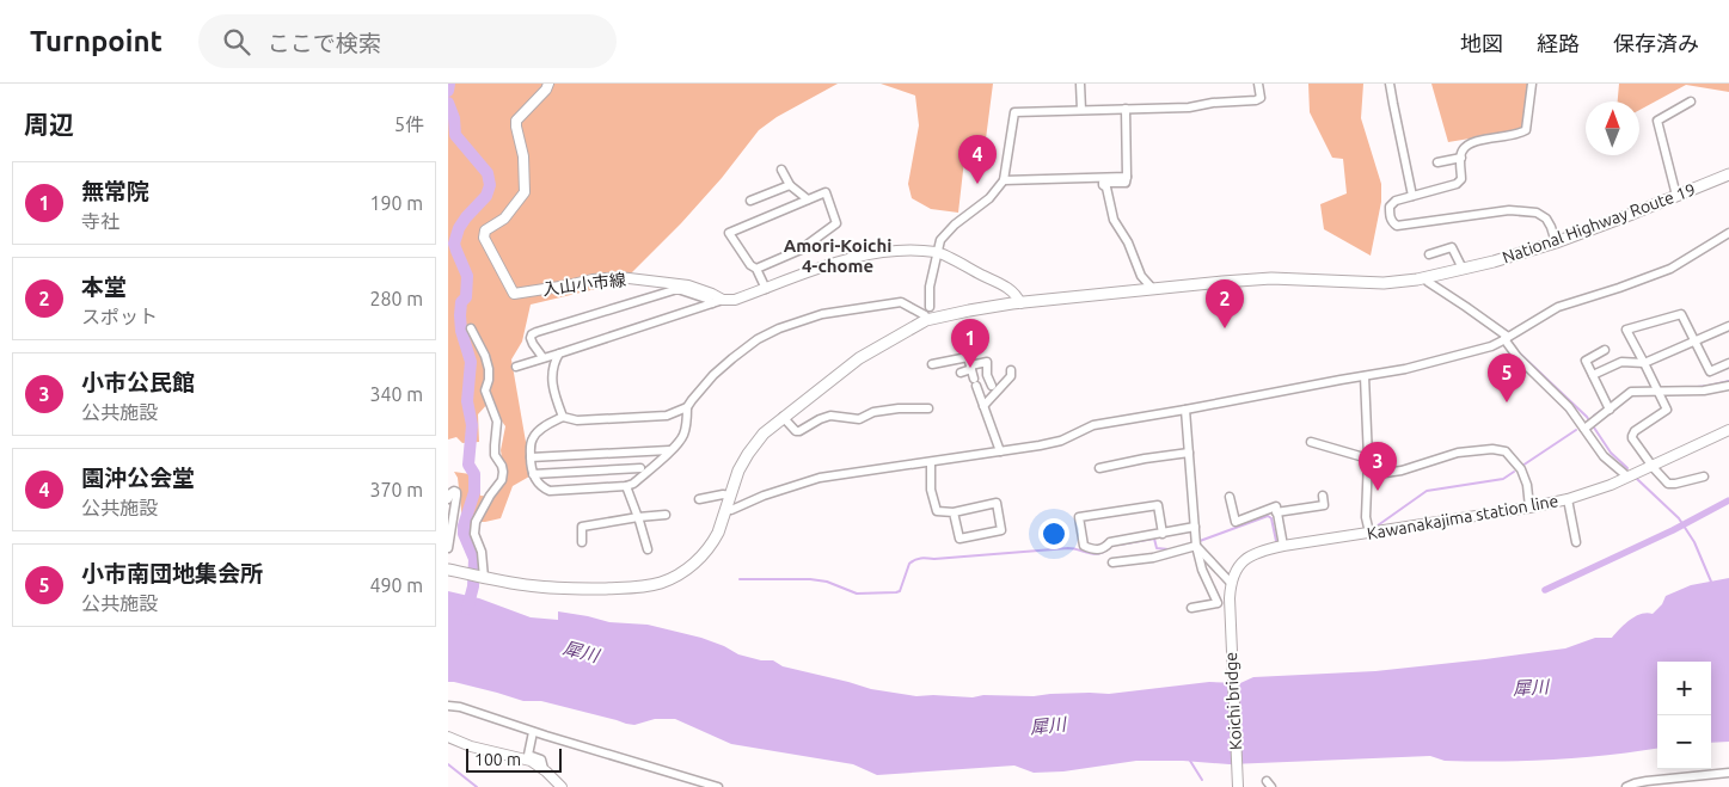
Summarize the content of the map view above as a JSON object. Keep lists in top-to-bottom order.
{
  "streets": {
    "highway": ["National Highway Route 19"],
    "main road": ["入山小市線", "Kawanakajima station line", "Koichi bridge"]
  },
  "crossings": [
    ["Kawanakajima station line", "Koichi bridge"]
  ],
  "districts": ["Amori-Koichi 4-chome"],
  "water": ["犀川"],
  "scale_bar": "100 m",
  "north": "top",
  "page": {
    "header": "Turnpoint",
    "search": "ここで検索",
    "nav": ["地図", "経路", "保存済み"],
    "heading": ["周辺", "5件"],
    "pins": [
      "4",
      "2",
      "1",
      "5",
      "3"
    ],
    "list": [
      {
        "mark": "1",
        "name": "無常院",
        "note": "寺社",
        "value": "190 m"
      },
      {
        "mark": "2",
        "name": "本堂",
        "note": "スポット",
        "value": "280 m"
      },
      {
        "mark": "3",
        "name": "小市公民館",
        "note": "公共施設",
        "value": "340 m"
      },
      {
        "mark": "4",
        "name": "園沖公会堂",
        "note": "公共施設",
        "value": "370 m"
      },
      {
        "mark": "5",
        "name": "小市南団地集会所",
        "note": "公共施設",
        "value": "490 m"
      }
    ],
    "map_buttons": ["+", "−"],
    "scale": "100 m"
  }
}
